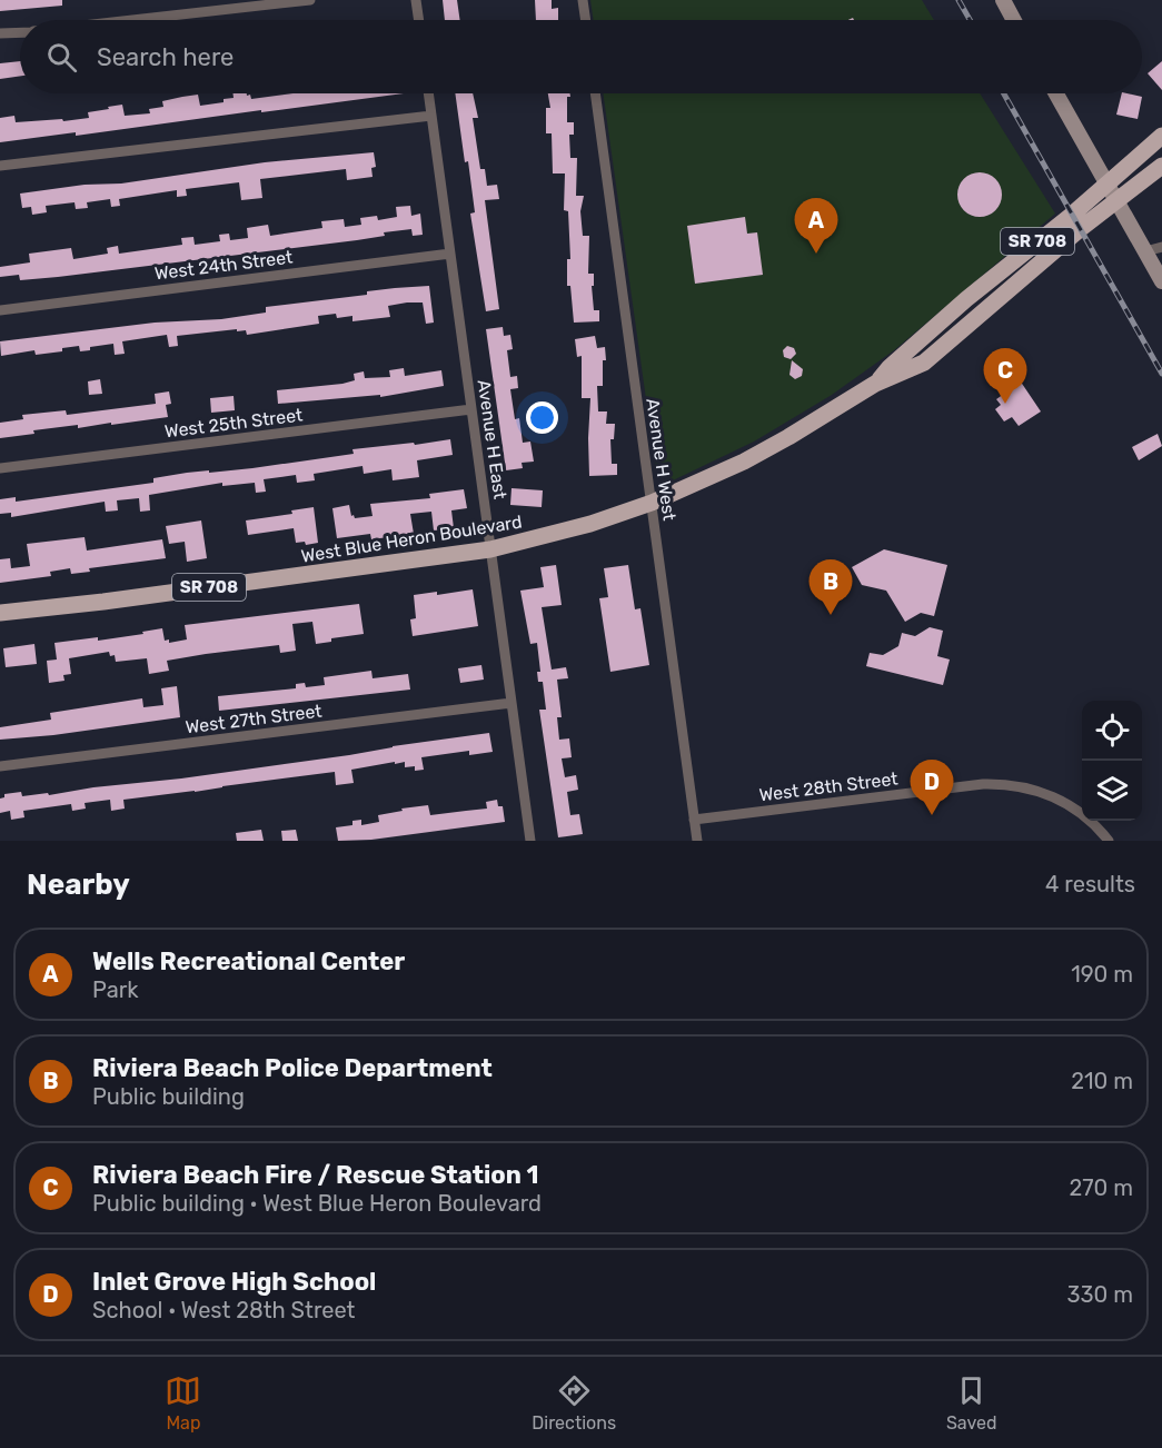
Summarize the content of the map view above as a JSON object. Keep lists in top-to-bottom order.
{
  "streets": {
    "main road": ["SR 708", "West Blue Heron Boulevard"],
    "street": [
      "West 24th Street",
      "West 25th Street",
      "Avenue H East",
      "Avenue H West",
      "West 27th Street",
      "West 28th Street"
    ]
  },
  "crossings": [
    ["West 24th Street", "Avenue H East"],
    ["West 25th Street", "Avenue H East"],
    ["Avenue H East", "West Blue Heron Boulevard"],
    ["Avenue H East", "West 27th Street"],
    ["Avenue H West", "West Blue Heron Boulevard"],
    ["Avenue H West", "West 28th Street"]
  ],
  "page": {
    "search": "Search here",
    "pins": [
      "A",
      "C",
      "B",
      "D"
    ],
    "heading": ["Nearby", "4 results"],
    "list": [
      {
        "mark": "A",
        "name": "Wells Recreational Center",
        "note": "Park",
        "value": "190 m"
      },
      {
        "mark": "B",
        "name": "Riviera Beach Police Department",
        "note": "Public building",
        "value": "210 m"
      },
      {
        "mark": "C",
        "name": "Riviera Beach Fire / Rescue Station 1",
        "note": "Public building · West Blue Heron Boulevard",
        "value": "270 m"
      },
      {
        "mark": "D",
        "name": "Inlet Grove High School",
        "note": "School · West 28th Street",
        "value": "330 m"
      }
    ],
    "nav": ["Map", "Directions", "Saved"]
  }
}
